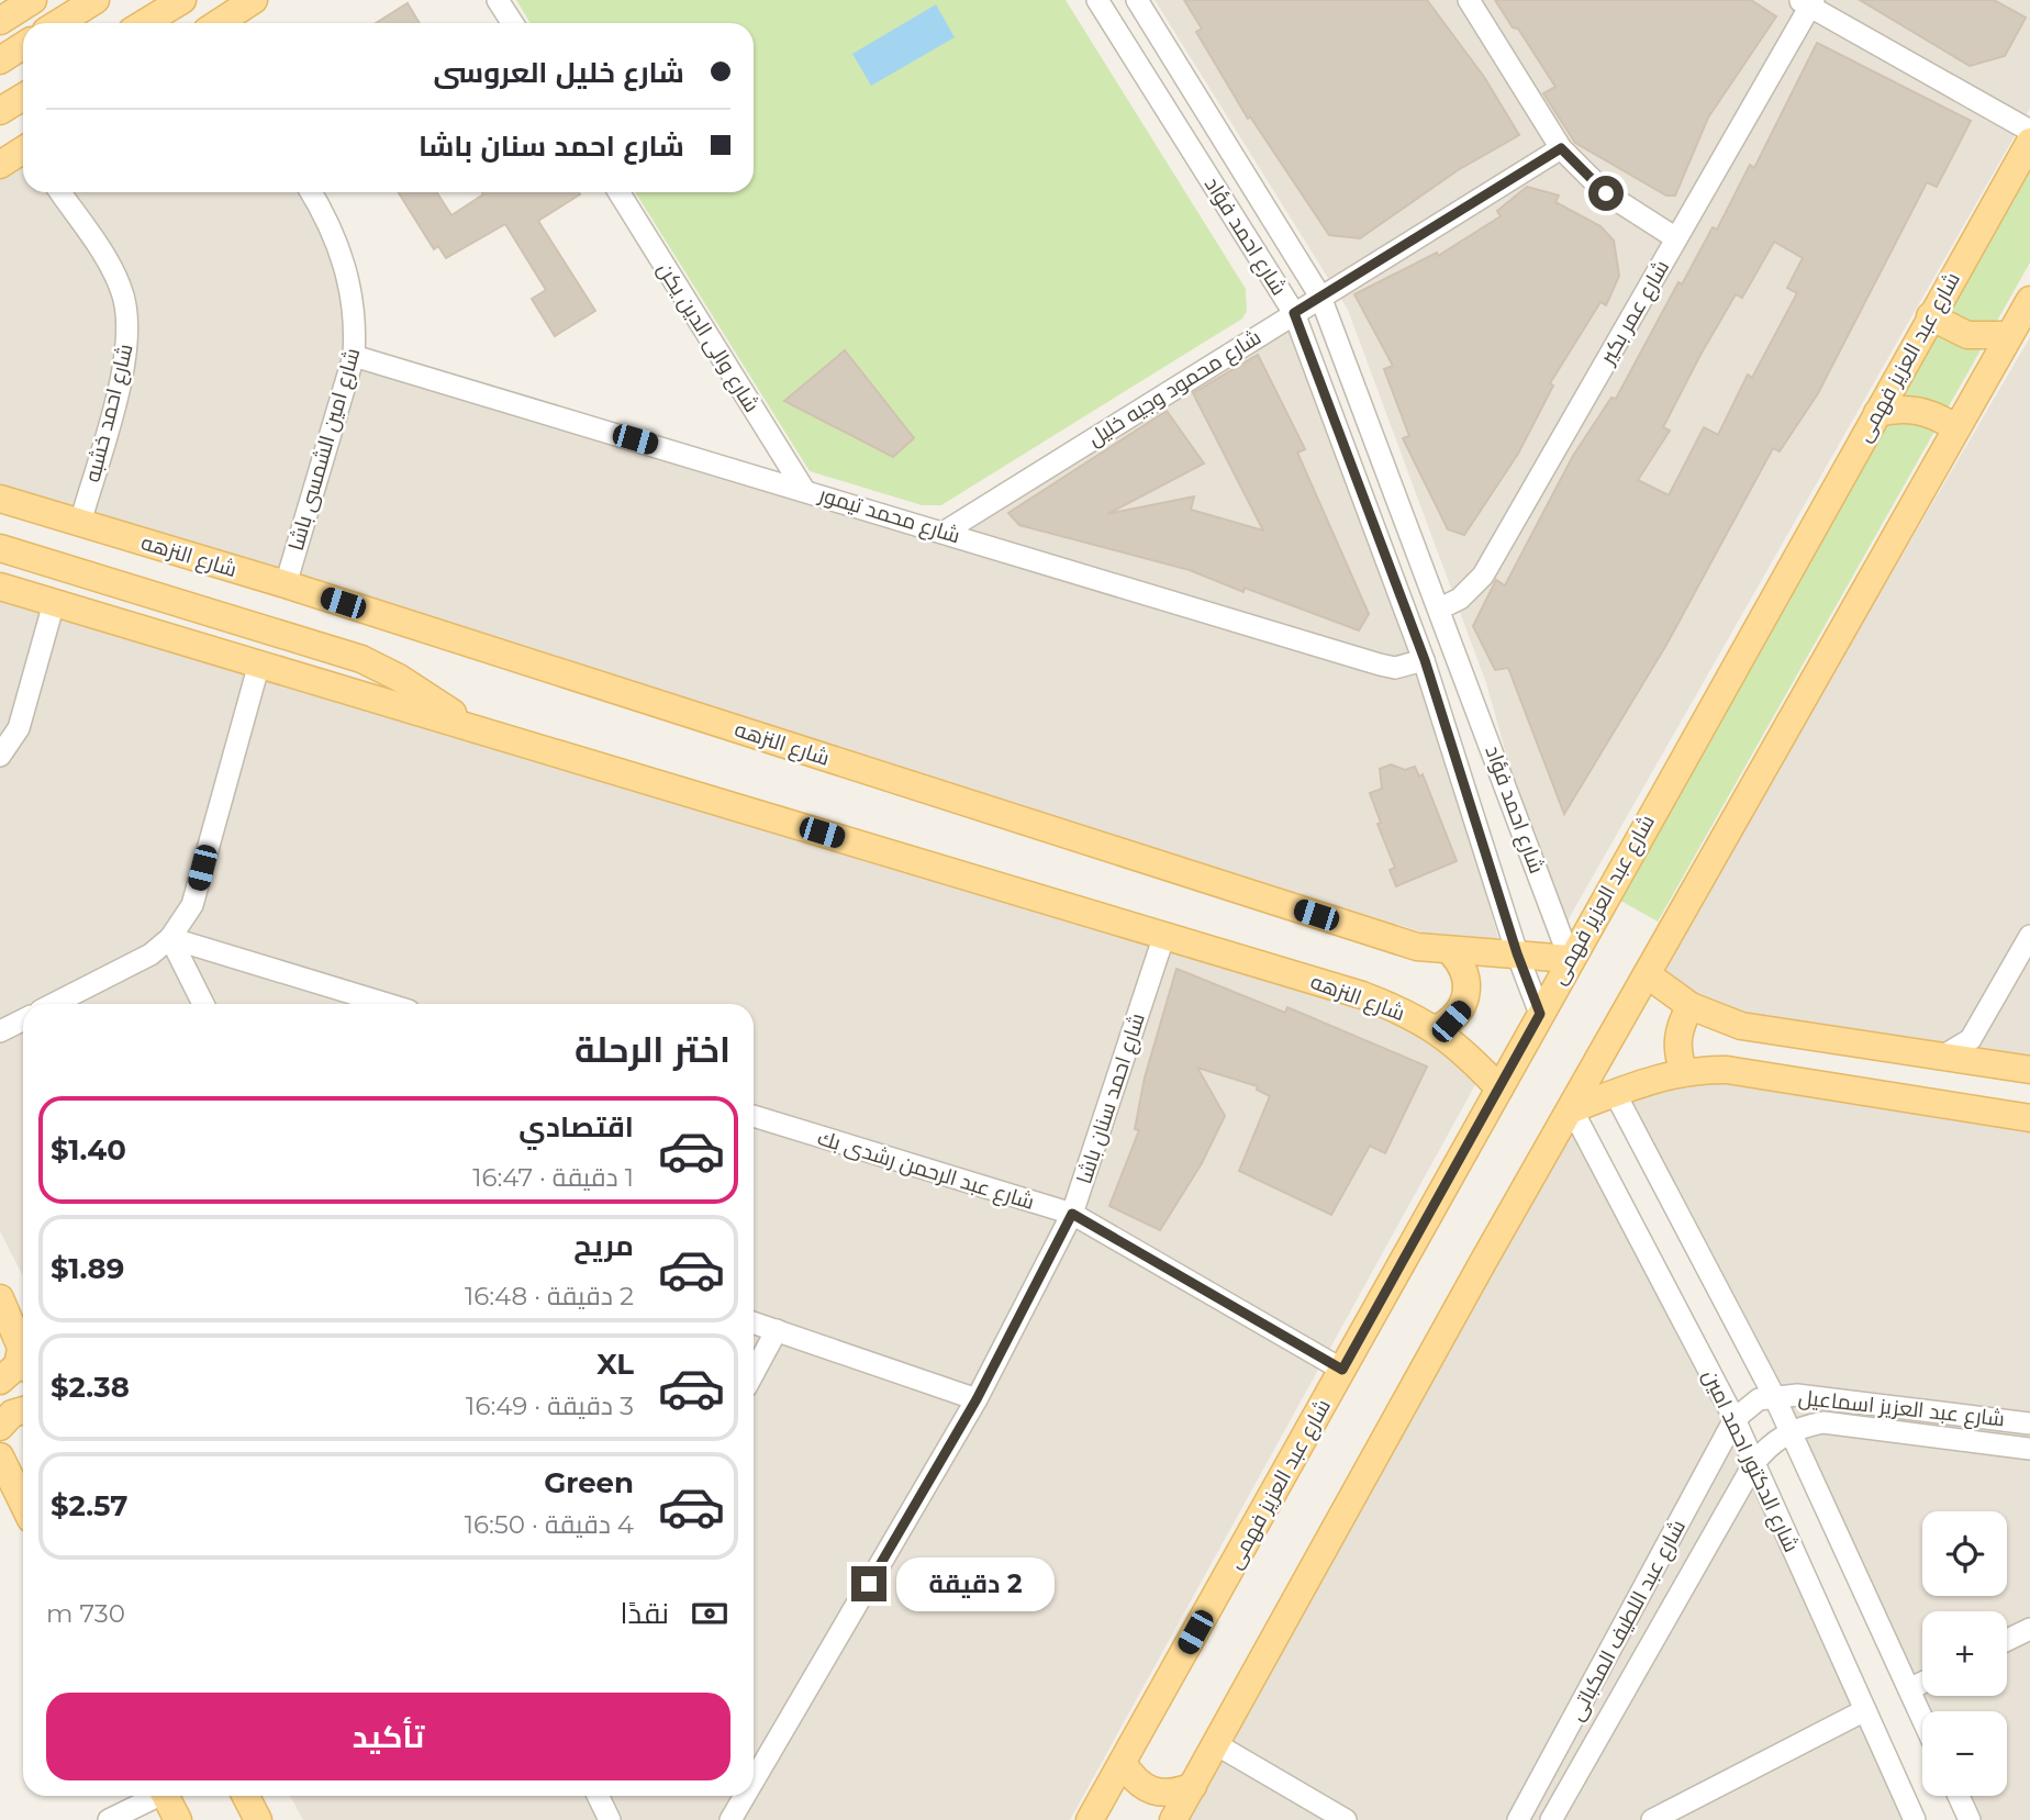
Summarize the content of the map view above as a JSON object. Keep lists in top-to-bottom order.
{
  "streets": {
    "main road": ["شارع عبد العزيز فهمى", "شارع النزهه"],
    "street": [
      "شارع احمد فؤاد",
      "شارع عمر بكير",
      "شارع والى الدين يكن",
      "شارع محمود وجيه خليل",
      "شارع احمد خشبه",
      "شارع امين الشمسى باشا",
      "شارع محمد تيمور",
      "شارع احمد سنان باشا",
      "شارع عبد الرحمن رشدى بك",
      "شارع عبد العزيز اسماعيل",
      "شارع الدكتور احمد امين",
      "شارع عبد اللطيف المكباتى"
    ]
  },
  "crossings": [
    ["شارع احمد فؤاد", "شارع عمر بكير"],
    ["شارع احمد فؤاد", "شارع عبد العزيز فهمى"],
    ["شارع احمد فؤاد", "شارع محمود وجيه خليل"],
    ["شارع احمد فؤاد", "شارع محمد تيمور"],
    ["شارع احمد فؤاد", "شارع النزهه"],
    ["شارع والى الدين يكن", "شارع محمد تيمور"],
    ["شارع عبد العزيز فهمى", "شارع النزهه"],
    ["شارع عبد العزيز فهمى", "شارع عبد الرحمن رشدى بك"],
    ["شارع محمود وجيه خليل", "شارع محمد تيمور"],
    ["شارع احمد خشبه", "شارع النزهه"],
    ["شارع امين الشمسى باشا", "شارع محمد تيمور"],
    ["شارع امين الشمسى باشا", "شارع النزهه"],
    ["شارع النزهه", "شارع احمد سنان باشا"],
    ["شارع احمد سنان باشا", "شارع عبد الرحمن رشدى بك"],
    ["شارع عبد العزيز اسماعيل", "شارع الدكتور احمد امين"],
    ["شارع عبد العزيز اسماعيل", "شارع عبد اللطيف المكباتى"],
    ["شارع الدكتور احمد امين", "شارع عبد اللطيف المكباتى"]
  ],
  "page": {
    "banner": ["شارع خليل العروسى", "شارع احمد سنان باشا"],
    "heading": "اختر الرحلة",
    "list": [
      {
        "name": "اقتصادي",
        "note": "1 دقيقة · 16:47",
        "value": "$1.40"
      },
      {
        "name": "مريح",
        "note": "2 دقيقة · 16:48",
        "value": "$1.89"
      },
      {
        "name": "XL",
        "note": "3 دقيقة · 16:49",
        "value": "$2.38"
      },
      {
        "name": "Green",
        "note": "4 دقيقة · 16:50",
        "value": "$2.57"
      }
    ],
    "map_buttons": ["+", "−"],
    "bubble": "2 دقيقة",
    "pay": ["نقدًا", "730 m"],
    "buttons": "تأكيد"
  }
}
